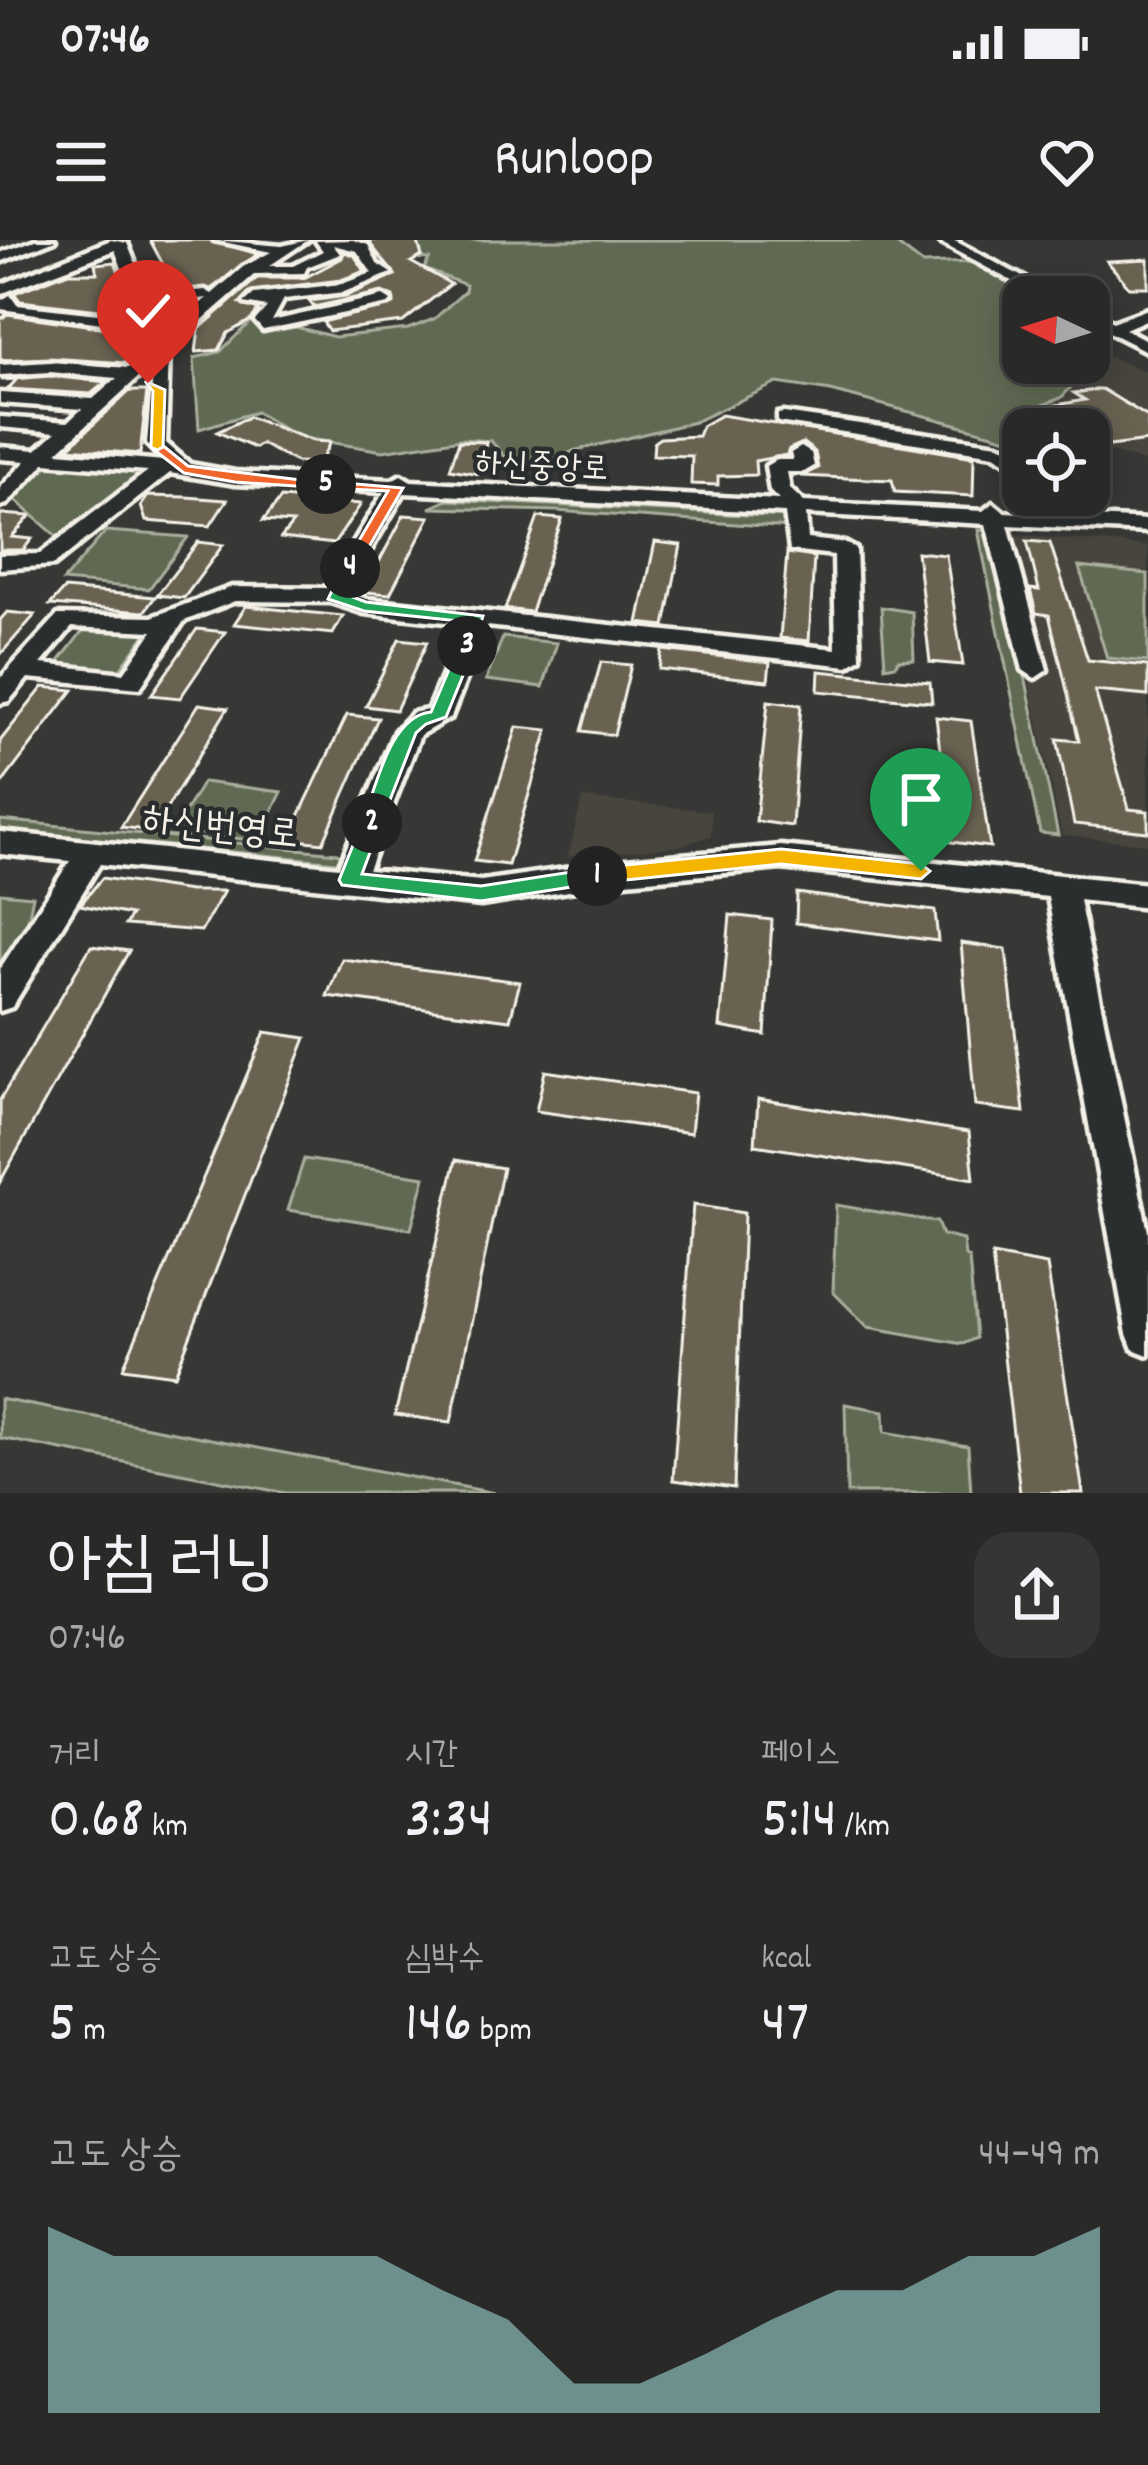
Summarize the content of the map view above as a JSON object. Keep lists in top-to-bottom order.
{
  "streets": {
    "street": ["하신중앙로", "하신번영로"]
  },
  "north": "left",
  "page": {
    "status": "07:46",
    "header": "Runloop",
    "pins": [
      "5",
      "4",
      "3",
      "2",
      "1"
    ],
    "heading": ["아침 러닝", "07:46"],
    "stats": [
      ["거리", "0.68 km"],
      ["시간", "3:34"],
      ["페이스", "5:14 /km"],
      ["고도 상승", "5 m"],
      ["심박수", "146 bpm"],
      ["kcal", "47"]
    ],
    "chart": ["고도 상승", "44–49 m"]
  }
}
